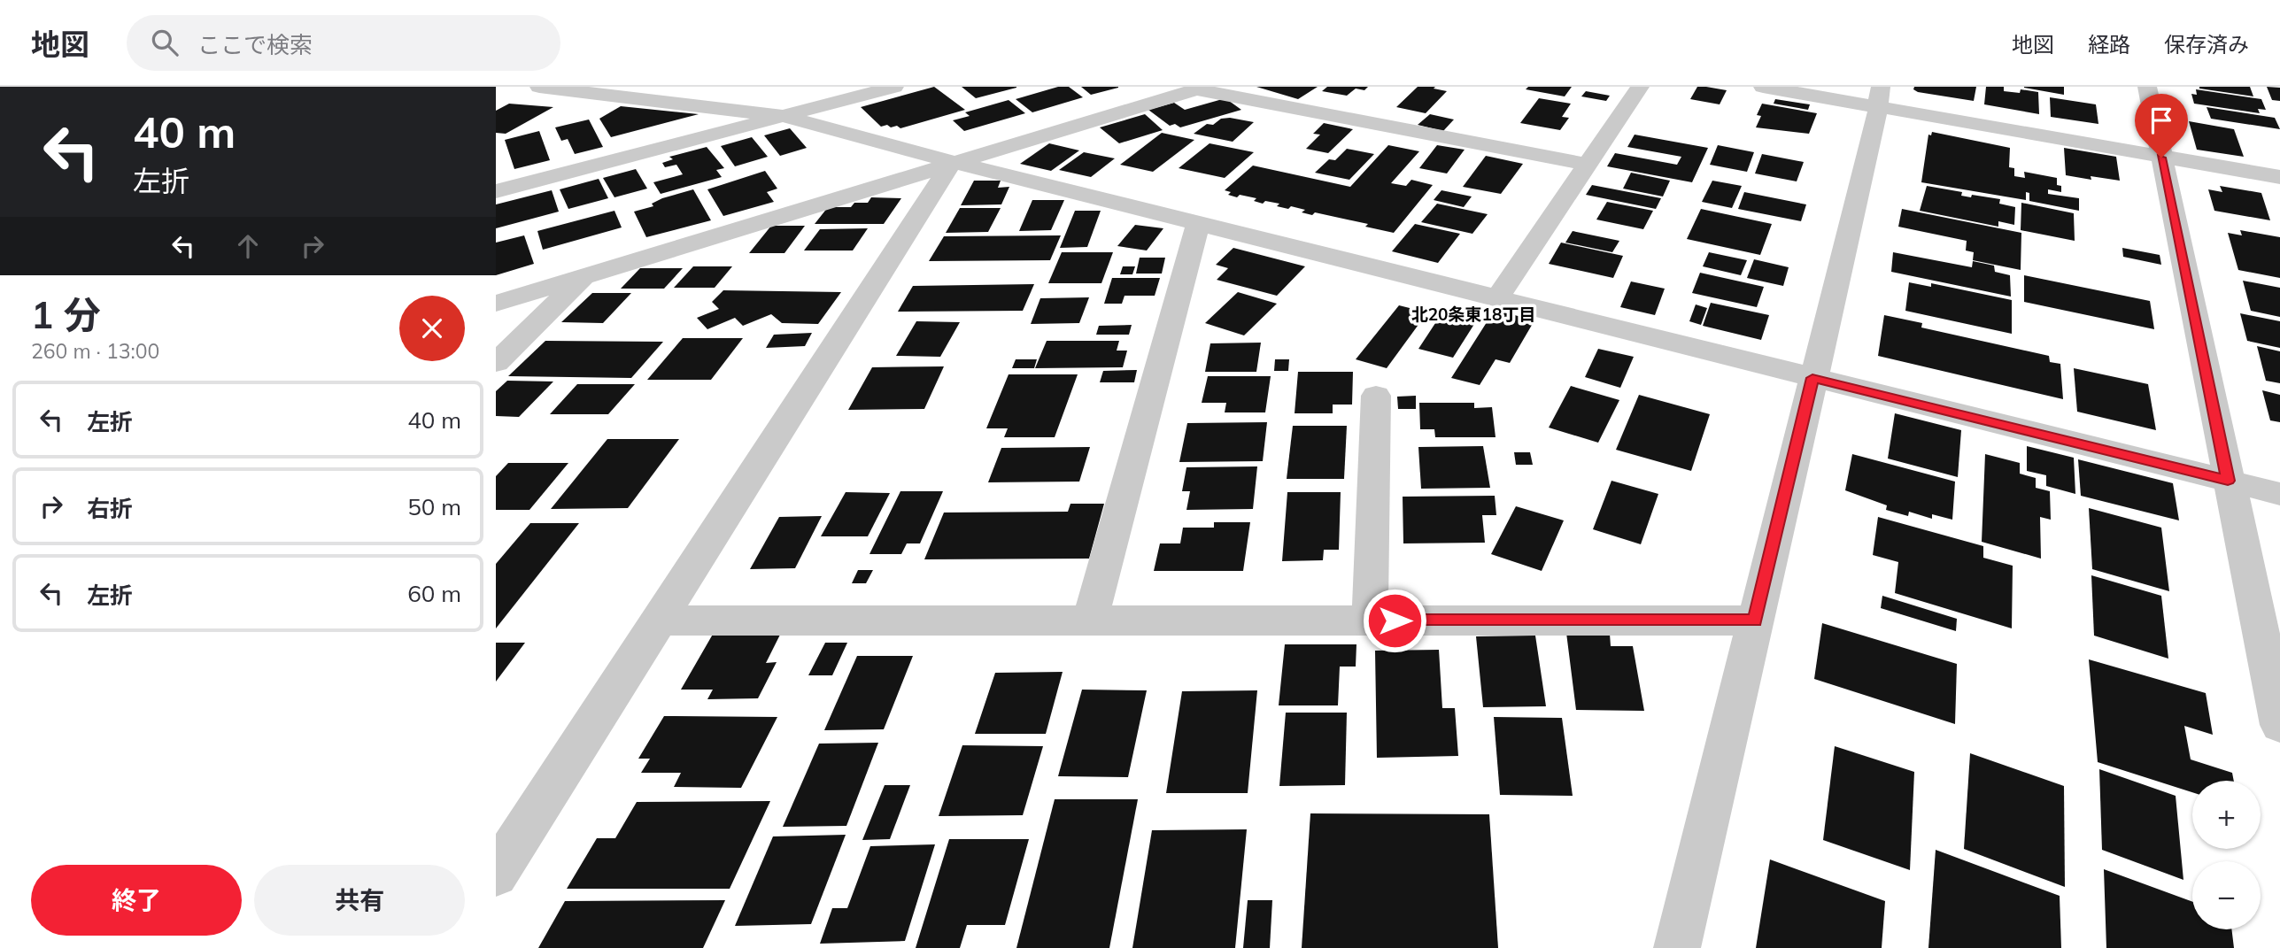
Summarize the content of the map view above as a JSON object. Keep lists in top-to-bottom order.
{
  "districts": ["北20条東18丁目"],
  "page": {
    "header": "地図",
    "search": "ここで検索",
    "nav": ["地図", "経路", "保存済み"],
    "turn": ["40 m", "左折"],
    "heading": ["1 分", "260 m · 13:00"],
    "list": [
      {
        "name": "左折",
        "value": "40 m"
      },
      {
        "name": "右折",
        "value": "50 m"
      },
      {
        "name": "左折",
        "value": "60 m"
      }
    ],
    "map_buttons": ["+", "−"],
    "buttons": ["終了", "共有"]
  }
}
